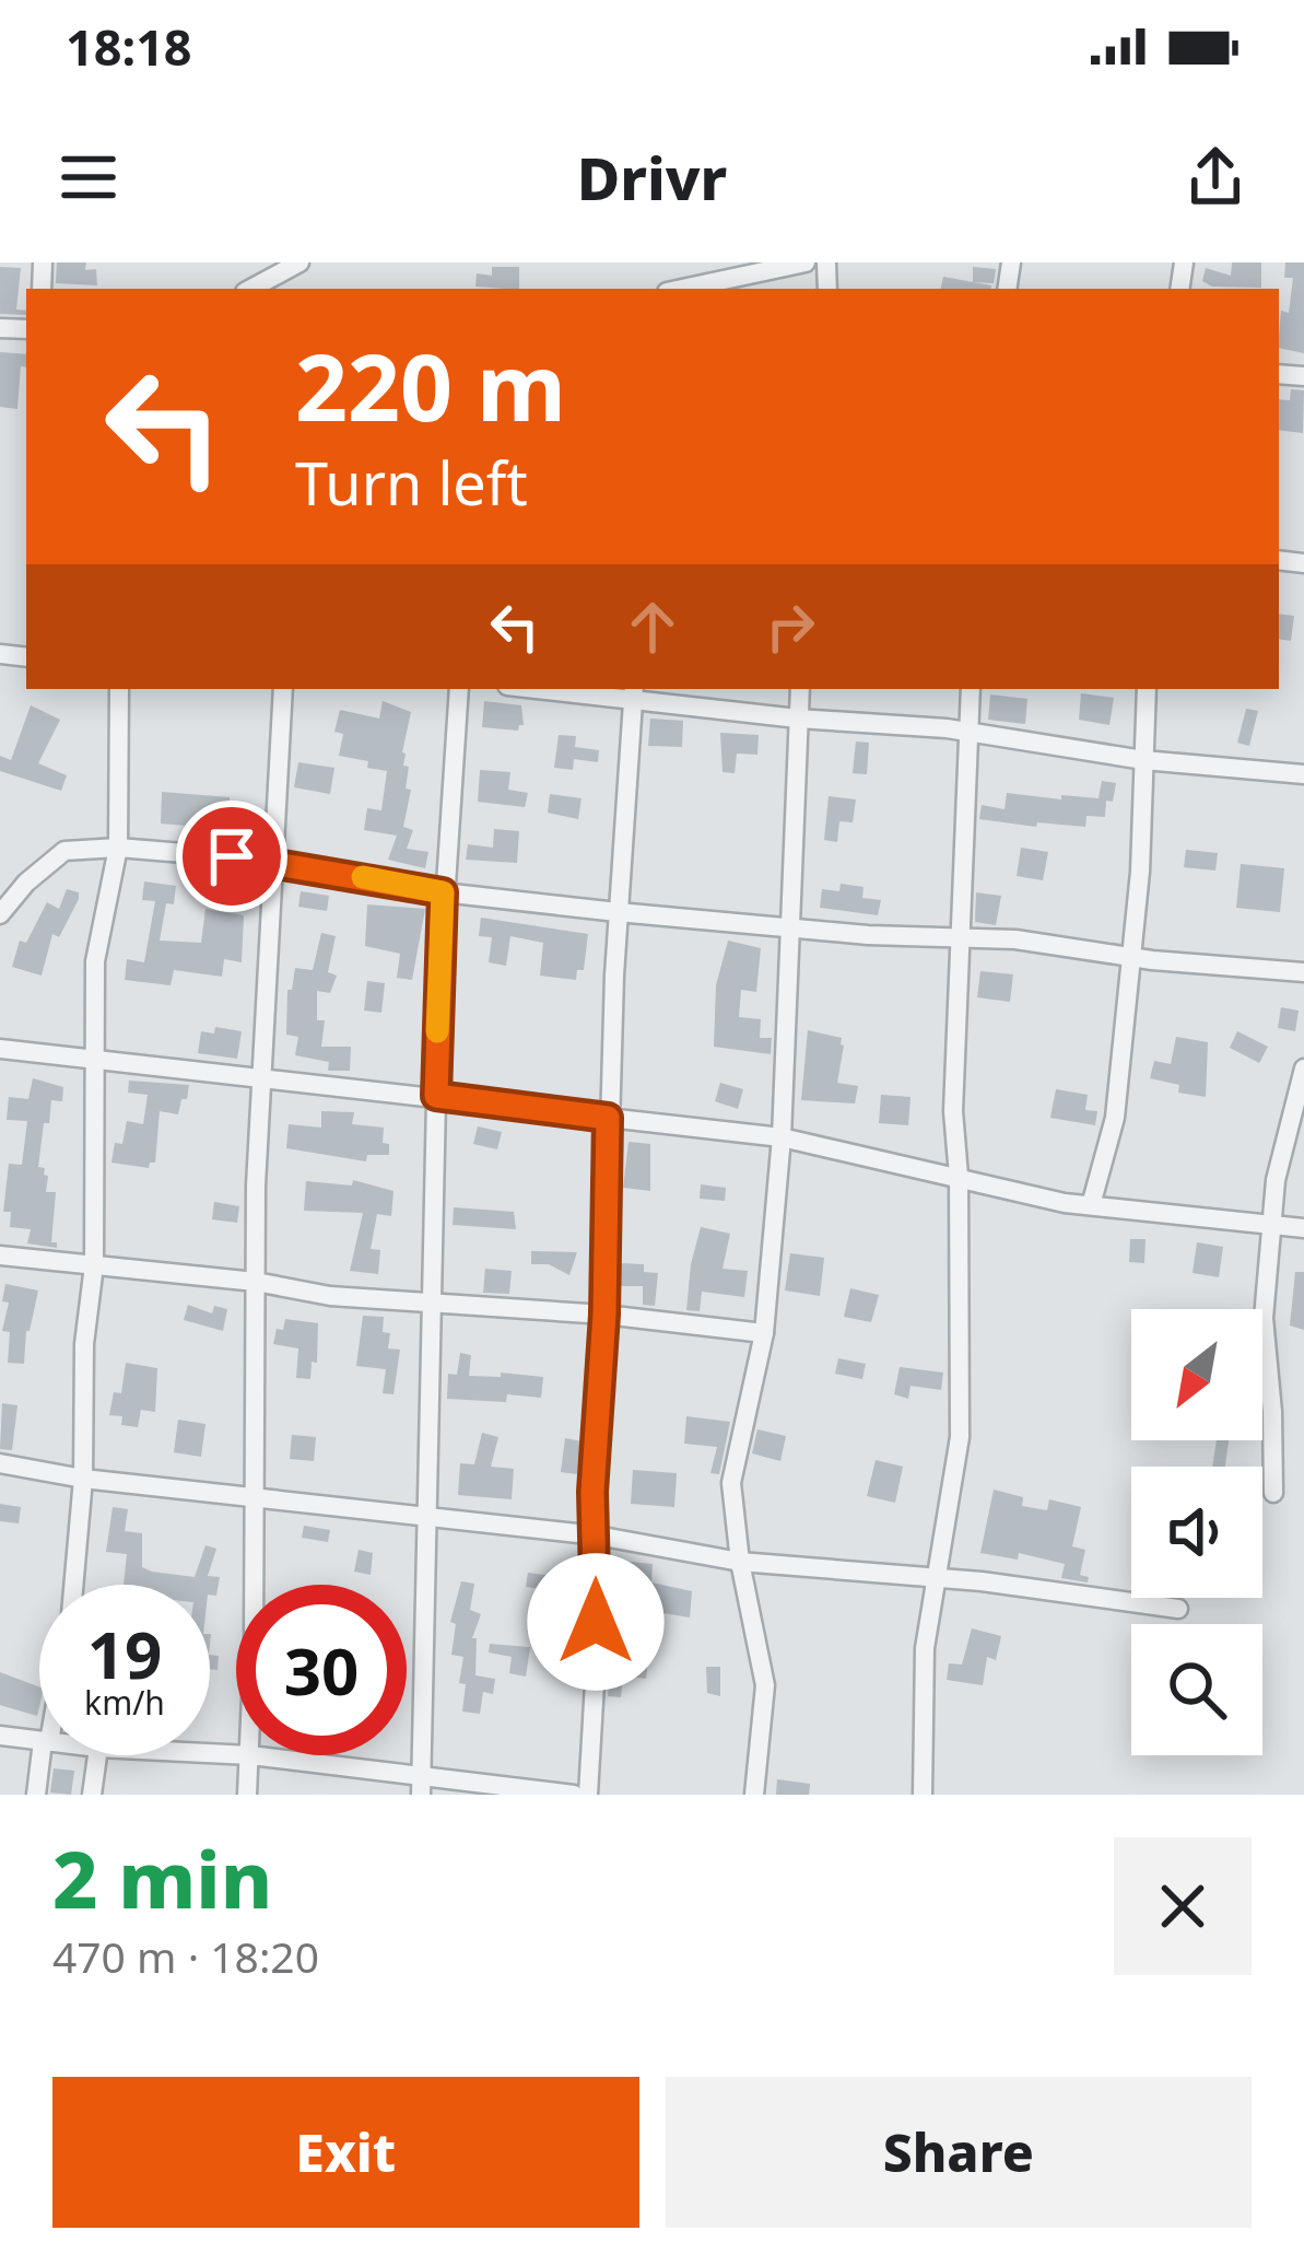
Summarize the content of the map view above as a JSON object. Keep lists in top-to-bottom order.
{
  "north": "bottom left",
  "page": {
    "status": "18:18",
    "header": "Drivr",
    "turn": ["220 m", "Turn left"],
    "speed": "19 km/h",
    "limit": "30",
    "heading": ["2 min", "470 m · 18:20"],
    "buttons": ["Exit", "Share"]
  }
}
